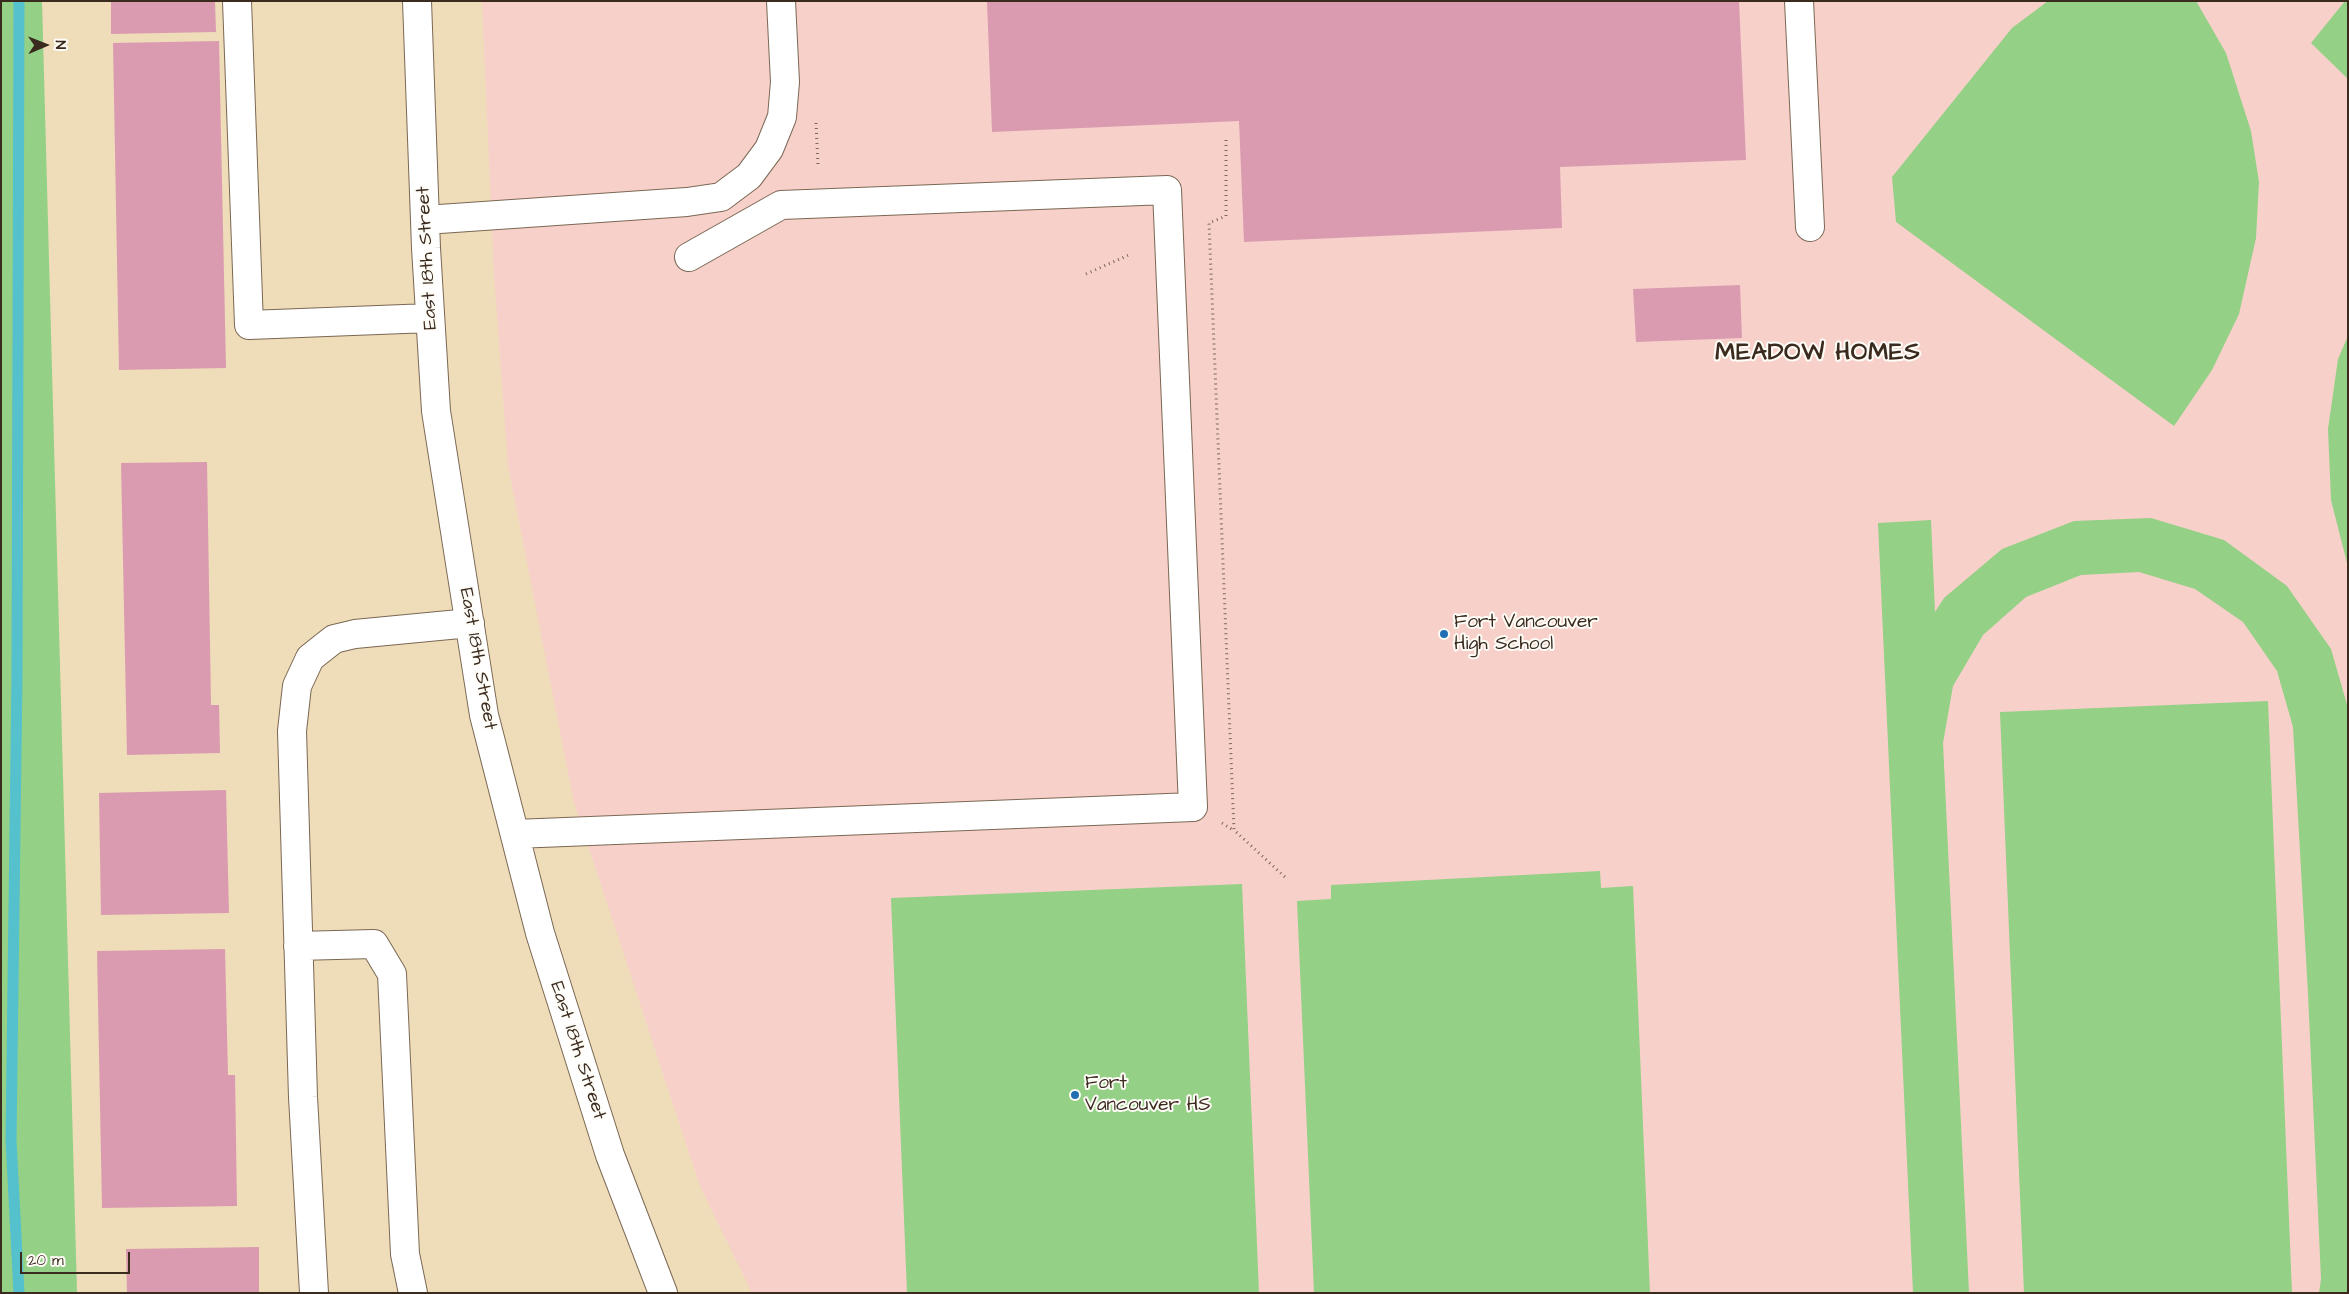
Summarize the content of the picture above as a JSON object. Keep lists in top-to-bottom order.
{
  "streets": {
    "street": ["East 18th Street"]
  },
  "districts": ["MEADOW HOMES"],
  "places": ["Fort Vancouver High School", "Fort Vancouver HS"],
  "scale_bar": "20 m",
  "north": "right"
}
